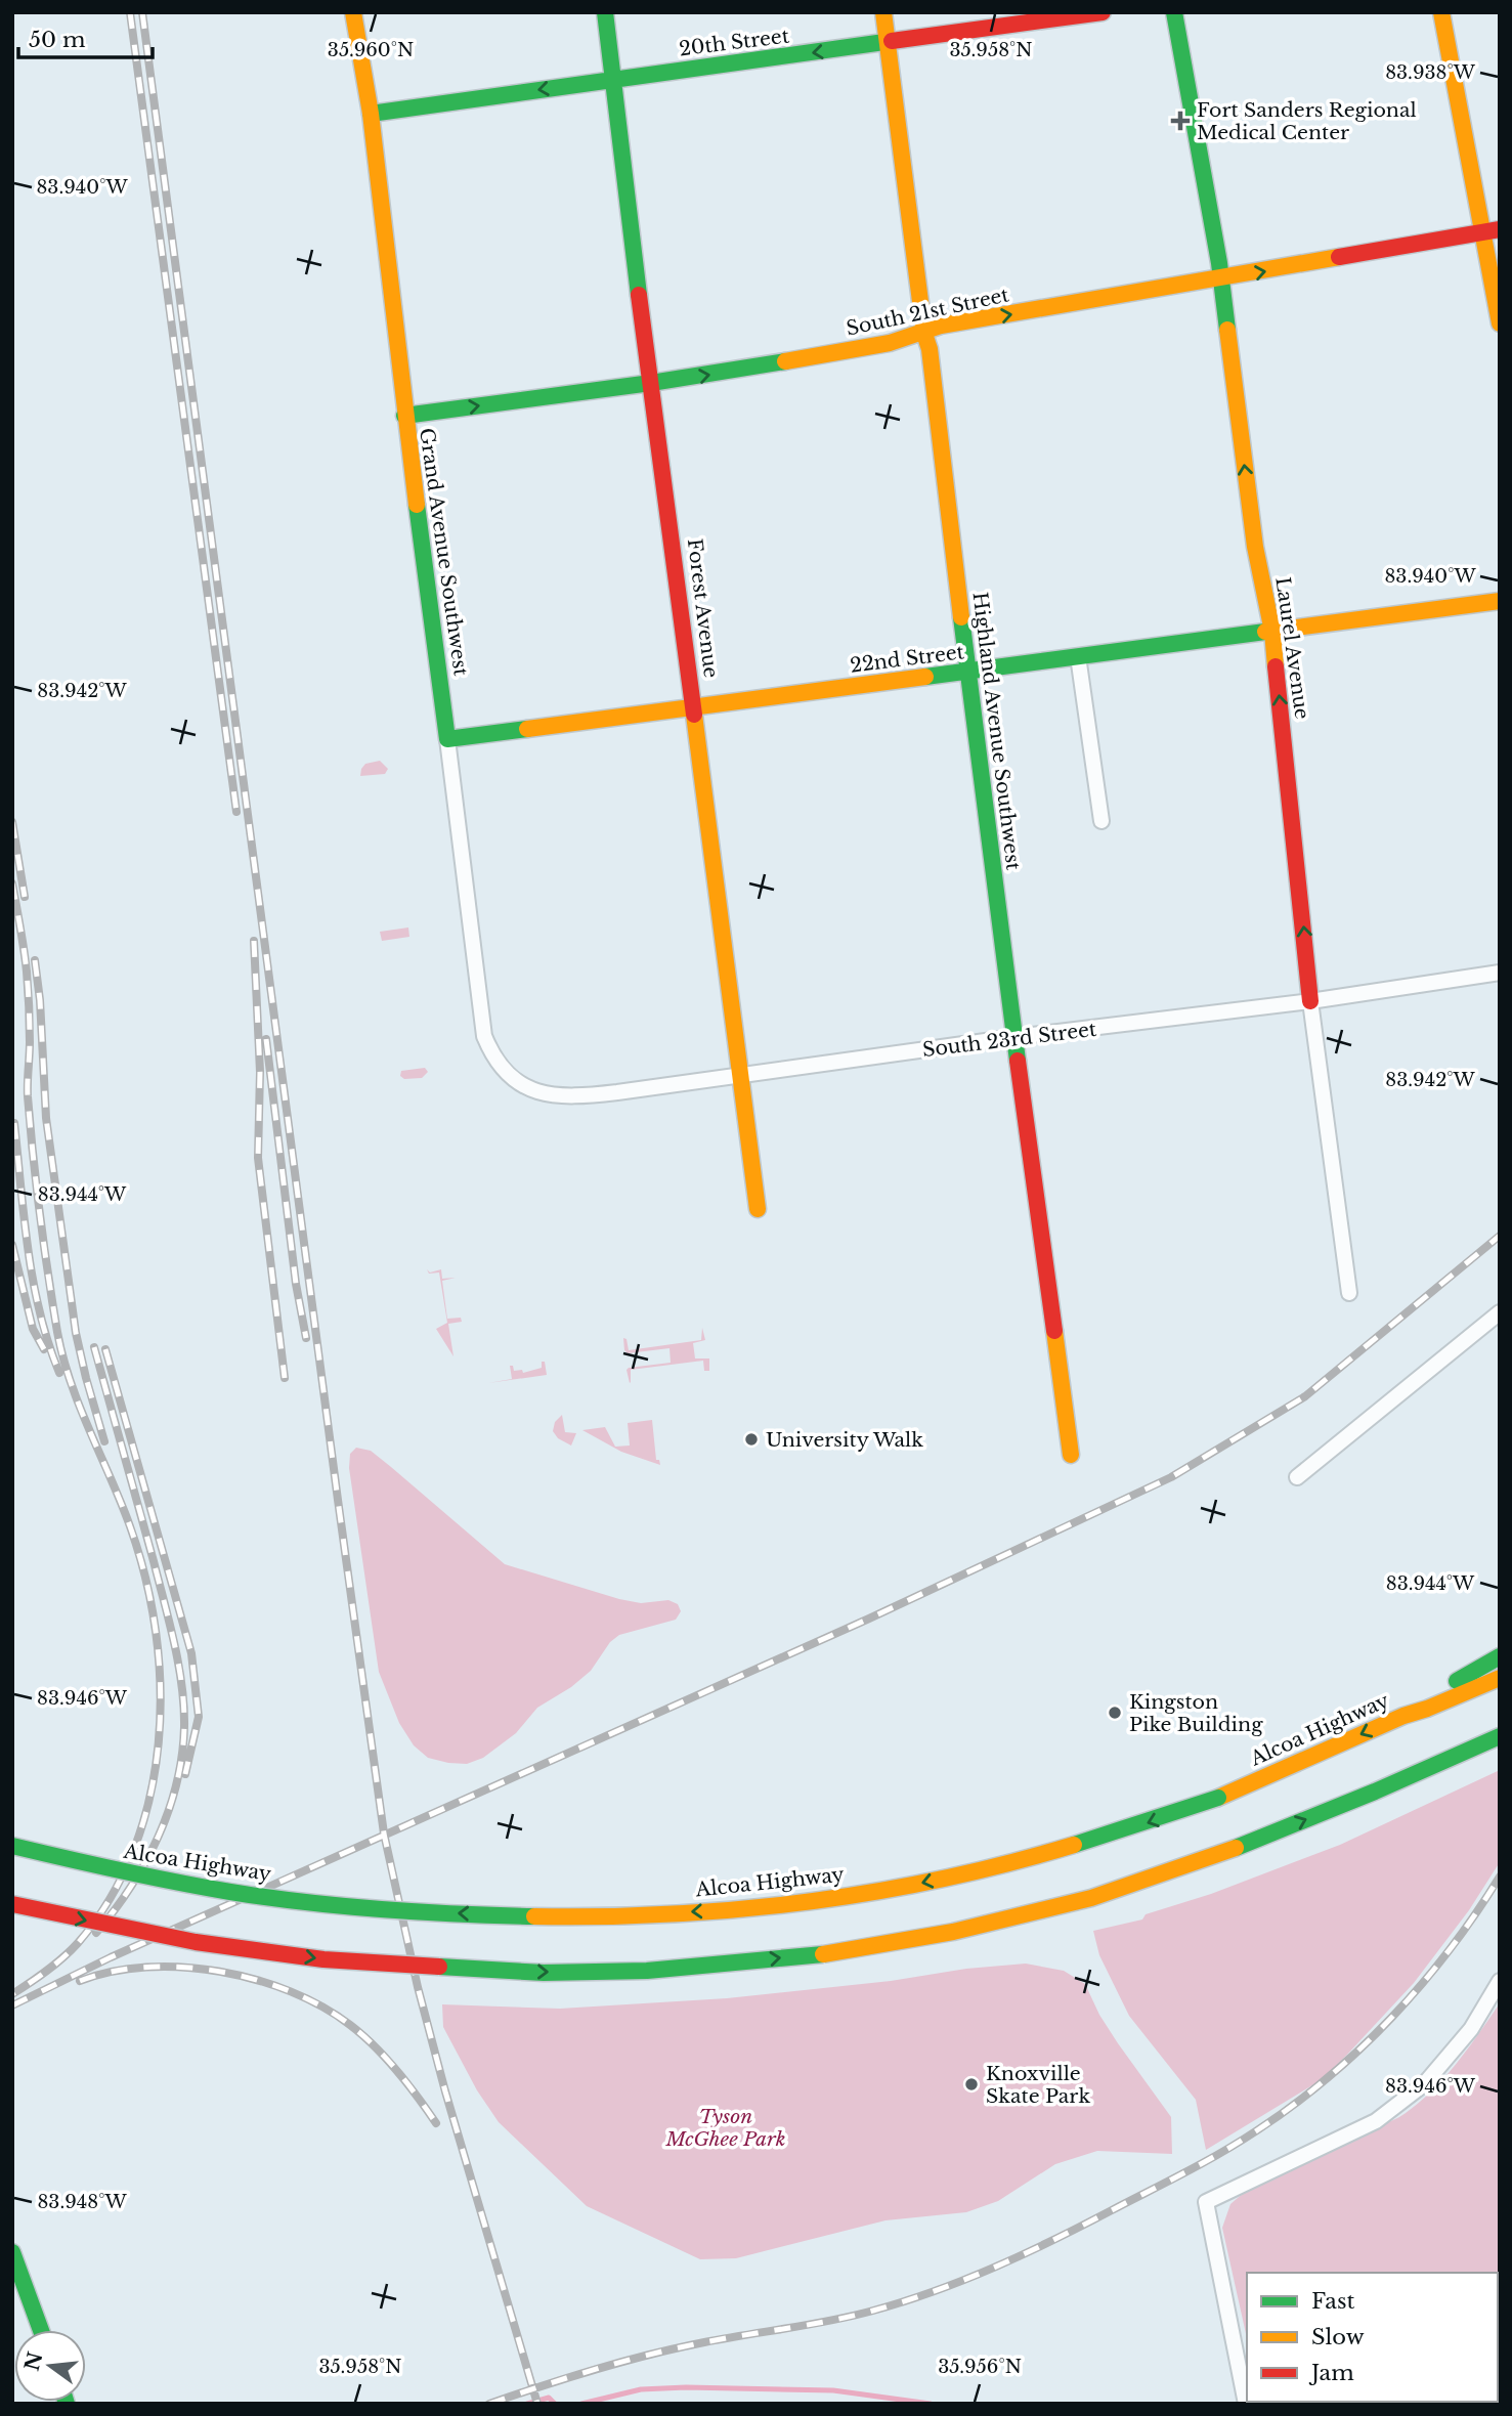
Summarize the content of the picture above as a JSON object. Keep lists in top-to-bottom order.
{
  "streets": {
    "main road": [
      "20th Street",
      "South 21st Street",
      "Grand Avenue Southwest",
      "Forest Avenue",
      "Laurel Avenue",
      "22nd Street",
      "Highland Avenue Southwest",
      "Alcoa Highway"
    ],
    "street": ["South 23rd Street"]
  },
  "crossings": [
    ["20th Street", "Grand Avenue Southwest"],
    ["20th Street", "Forest Avenue"],
    ["20th Street", "Highland Avenue Southwest"],
    ["South 21st Street", "Grand Avenue Southwest"],
    ["South 21st Street", "Forest Avenue"],
    ["South 21st Street", "Laurel Avenue"],
    ["South 21st Street", "Highland Avenue Southwest"],
    ["Grand Avenue Southwest", "22nd Street"],
    ["Grand Avenue Southwest", "South 23rd Street"],
    ["Forest Avenue", "22nd Street"],
    ["Forest Avenue", "South 23rd Street"],
    ["Laurel Avenue", "22nd Street"],
    ["Laurel Avenue", "South 23rd Street"],
    ["22nd Street", "Highland Avenue Southwest"],
    ["Highland Avenue Southwest", "South 23rd Street"]
  ],
  "one_way": ["20th Street", "South 21st Street", "Laurel Avenue"],
  "parks": ["Tyson McGhee Park"],
  "places": {
    "health": ["Fort Sanders Regional Medical Center"],
    "other": ["University Walk", "Kingston Pike Building", "Knoxville Skate Park"]
  },
  "legend": ["Fast", "Slow", "Jam"],
  "scale_bar": "50 m",
  "north": "left",
  "coordinates": [
    "35.960°N",
    "35.958°N",
    "83.938°W",
    "83.940°W",
    "83.942°W",
    "83.944°W",
    "83.946°W",
    "83.948°W",
    "35.956°N"
  ]
}
